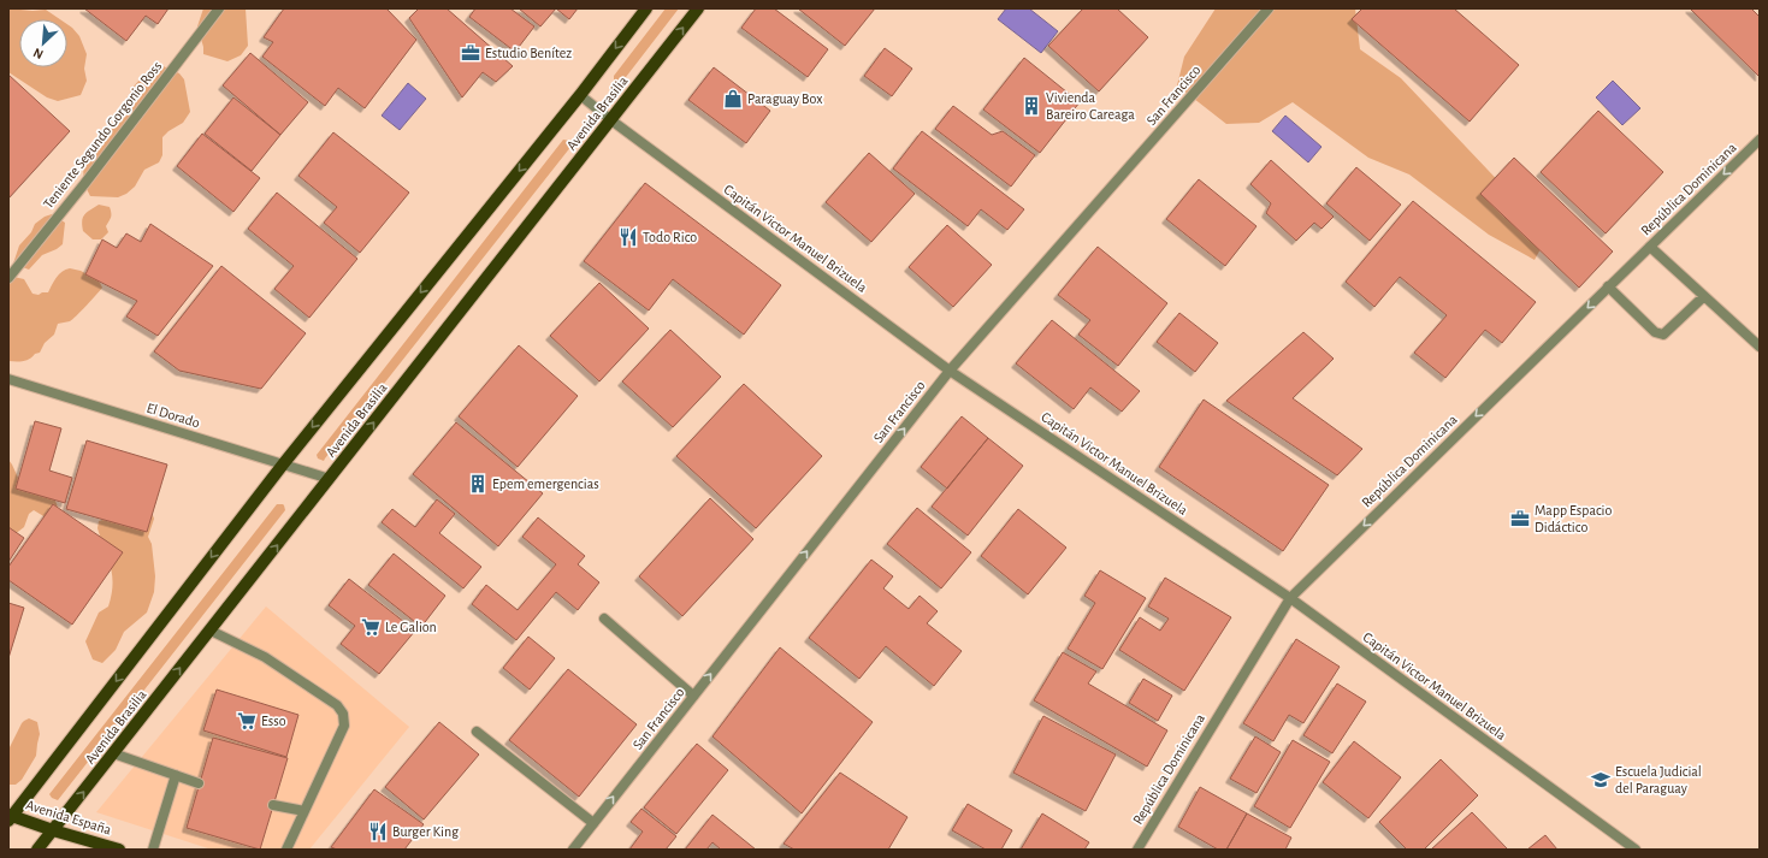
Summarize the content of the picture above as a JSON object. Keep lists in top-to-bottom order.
{
  "streets": {
    "main road": ["Avenida Brasilia", "Avenida España"],
    "street": [
      "San Francisco",
      "Teniente Segundo Gorgonio Ross",
      "República Dominicana",
      "Capitán Victor Manuel Brizuela",
      "El Dorado"
    ]
  },
  "crossings": [
    ["San Francisco", "Capitán Victor Manuel Brizuela"],
    ["Avenida Brasilia", "Capitán Victor Manuel Brizuela"],
    ["Avenida Brasilia", "El Dorado"],
    ["Avenida Brasilia", "Avenida España"],
    ["República Dominicana", "Capitán Victor Manuel Brizuela"]
  ],
  "one_way": ["San Francisco", "República Dominicana"],
  "places": {
    "office": ["Estudio Benítez", "Mapp Espacio Didáctico"],
    "shop": ["Paraguay Box"],
    "building": ["Vivienda Bareiro Careaga", "Epem emergencias"],
    "restaurant": ["Todo Rico", "Burger King"],
    "supermarket": ["Le Galion", "Esso"],
    "school or university": ["Escuela Judicial del Paraguay"]
  },
  "north": "bottom left"
}
